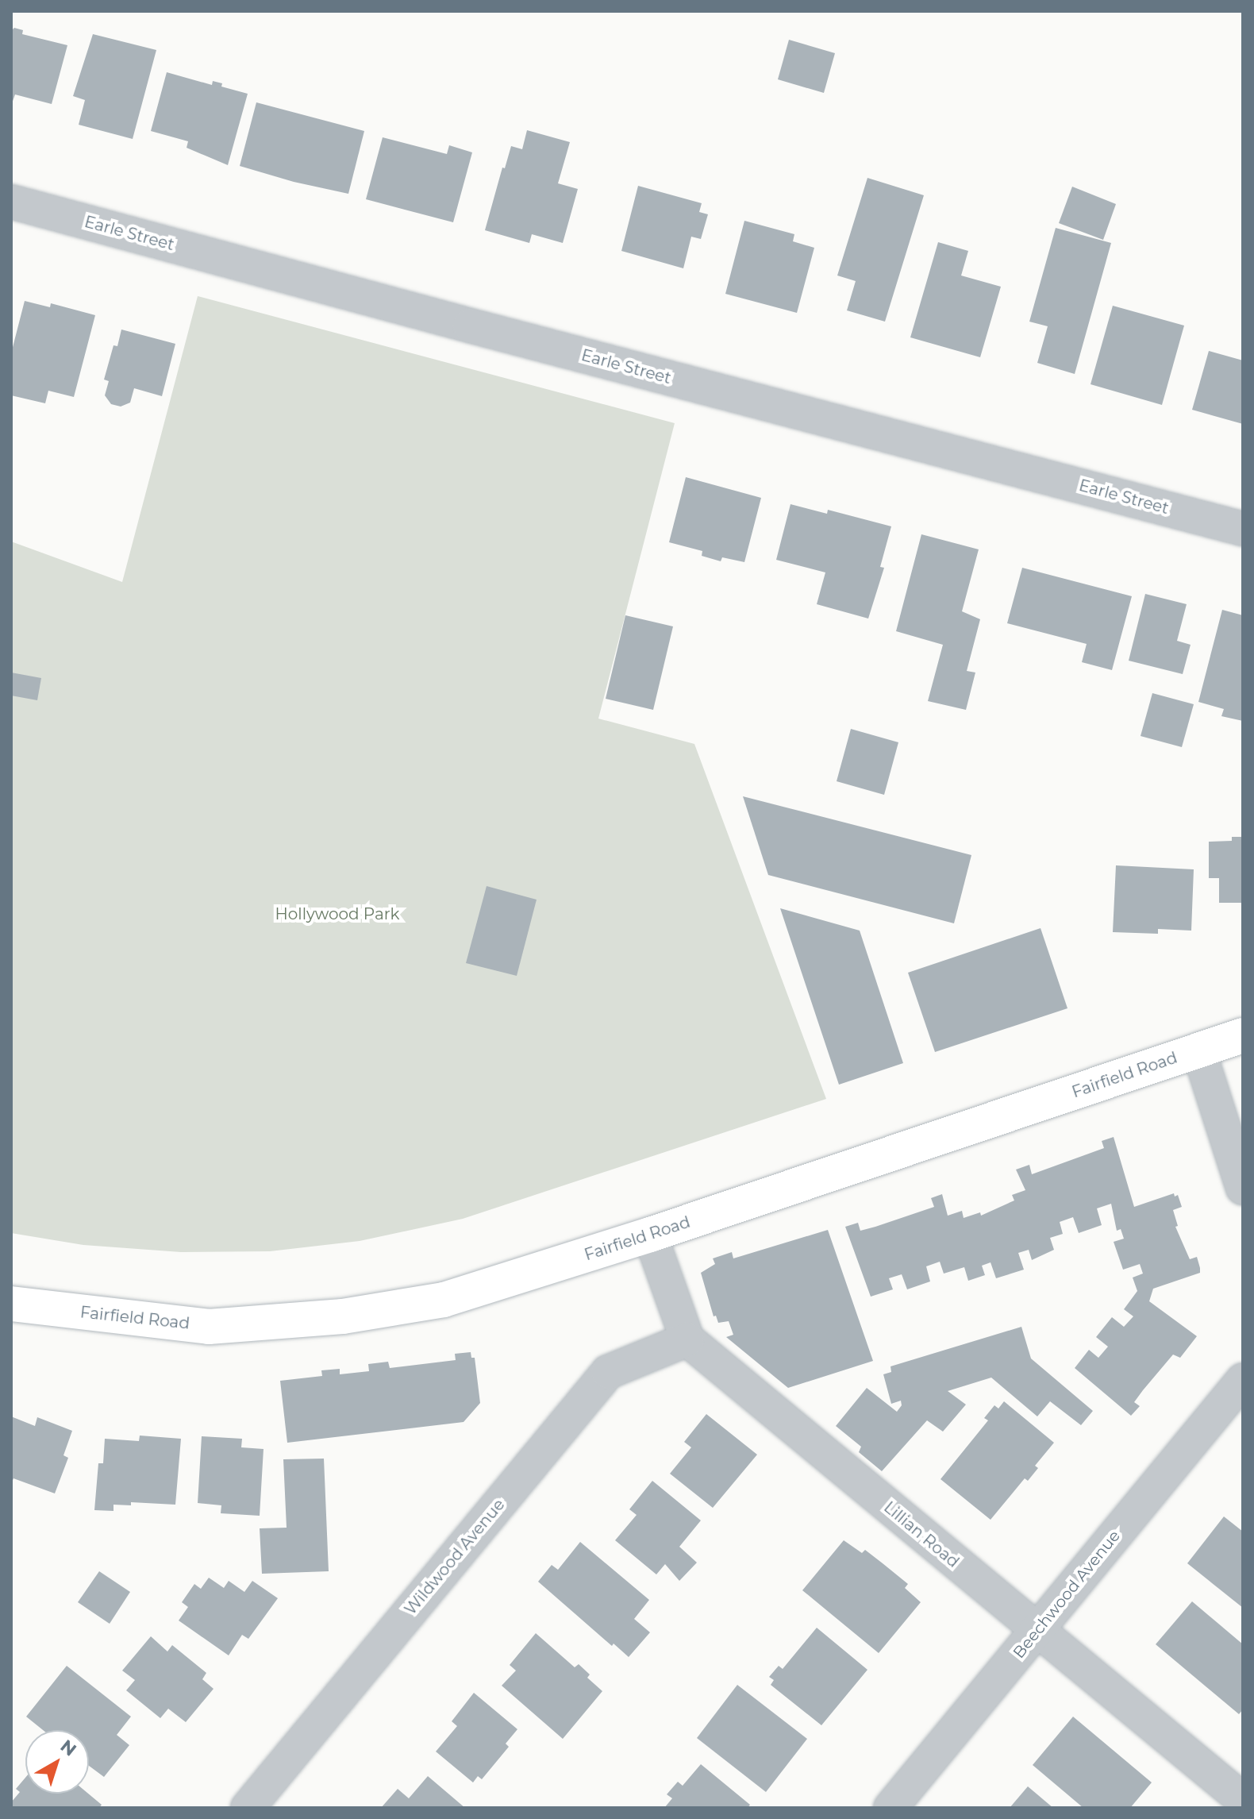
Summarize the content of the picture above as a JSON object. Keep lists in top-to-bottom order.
{
  "streets": {
    "street": [
      "Earle Street",
      "Fairfield Road",
      "Lillian Road",
      "Wildwood Avenue",
      "Beechwood Avenue"
    ]
  },
  "crossings": [
    ["Lillian Road", "Wildwood Avenue"],
    ["Lillian Road", "Beechwood Avenue"]
  ],
  "parks": ["Hollywood Park"],
  "north": "top right"
}
